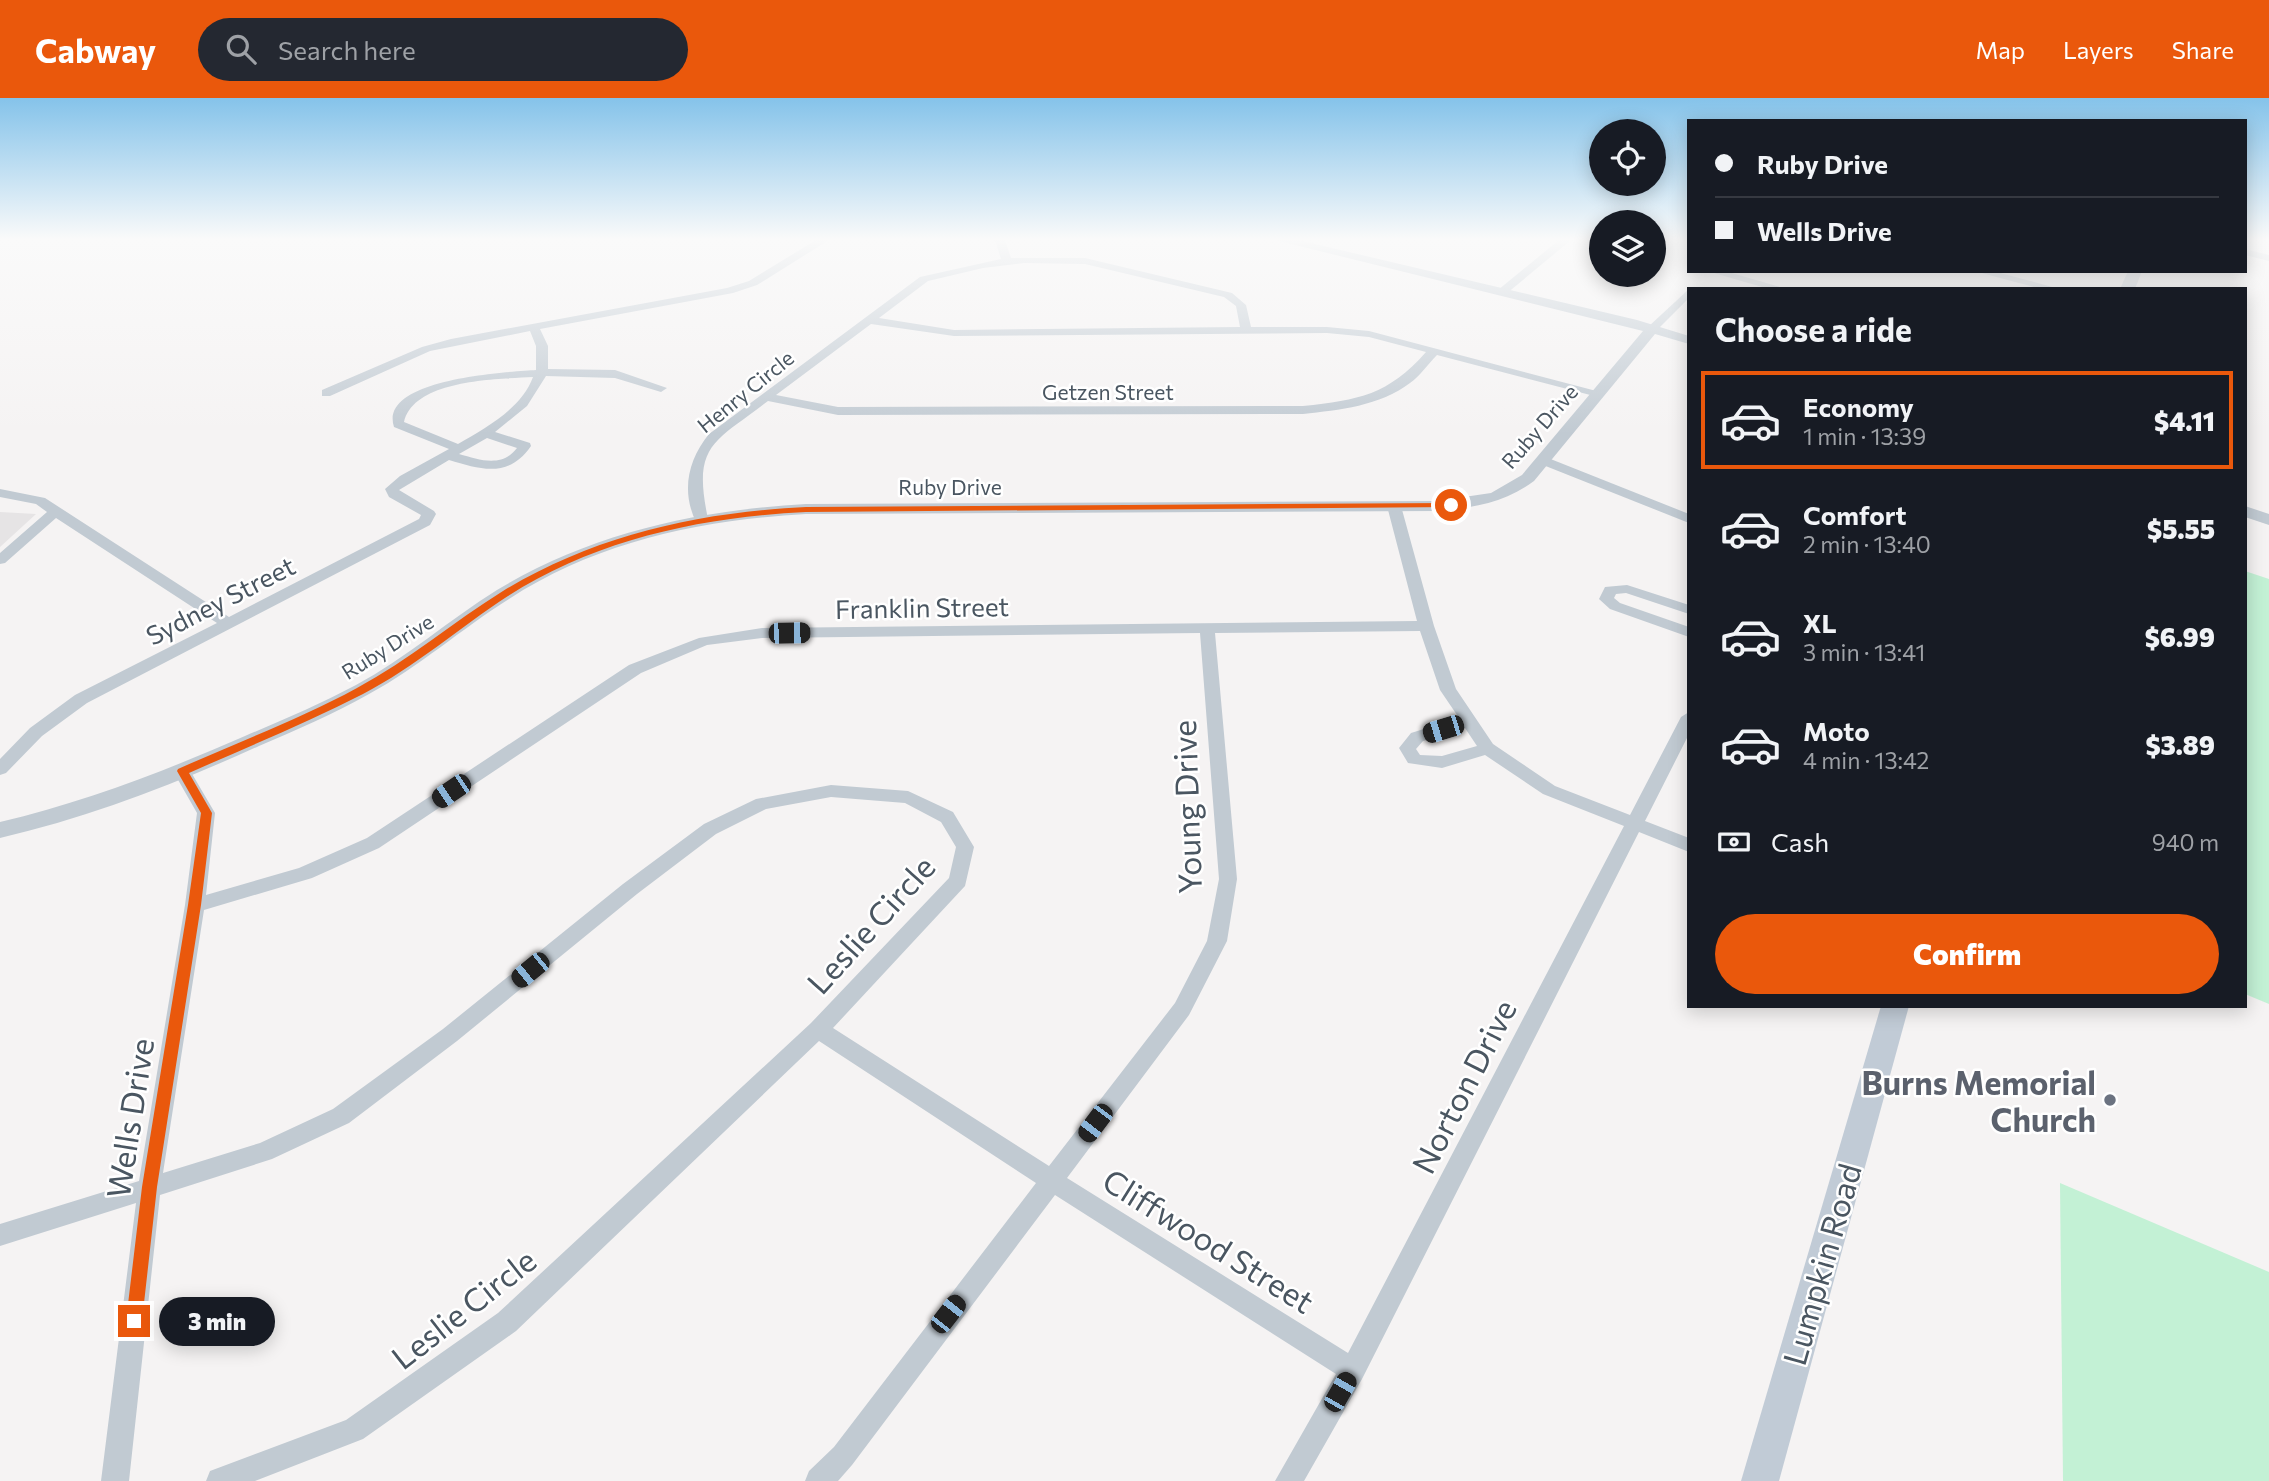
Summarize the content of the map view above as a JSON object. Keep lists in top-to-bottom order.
{
  "streets": {
    "main road": ["Lumpkin Road"],
    "street": [
      "Henry Circle",
      "Getzen Street",
      "Ruby Drive",
      "Sydney Street",
      "Franklin Street",
      "Young Drive",
      "Leslie Circle",
      "Norton Drive",
      "Wells Drive",
      "Cliffwood Street"
    ]
  },
  "crossings": [
    ["Henry Circle", "Getzen Street"],
    ["Henry Circle", "Ruby Drive"],
    ["Ruby Drive", "Wells Drive"],
    ["Franklin Street", "Young Drive"],
    ["Franklin Street", "Wells Drive"],
    ["Young Drive", "Cliffwood Street"],
    ["Leslie Circle", "Wells Drive"],
    ["Leslie Circle", "Cliffwood Street"],
    ["Norton Drive", "Cliffwood Street"]
  ],
  "places": ["Burns Memorial Church"],
  "page": {
    "header": "Cabway",
    "search": "Search here",
    "nav": ["Map", "Layers", "Share"],
    "banner": ["Ruby Drive", "Wells Drive"],
    "heading": "Choose a ride",
    "list": [
      {
        "name": "Economy",
        "note": "1 min · 13:39",
        "value": "$4.11"
      },
      {
        "name": "Comfort",
        "note": "2 min · 13:40",
        "value": "$5.55"
      },
      {
        "name": "XL",
        "note": "3 min · 13:41",
        "value": "$6.99"
      },
      {
        "name": "Moto",
        "note": "4 min · 13:42",
        "value": "$3.89"
      }
    ],
    "pay": ["Cash", "940 m"],
    "buttons": "Confirm",
    "bubble": "3 min"
  }
}
